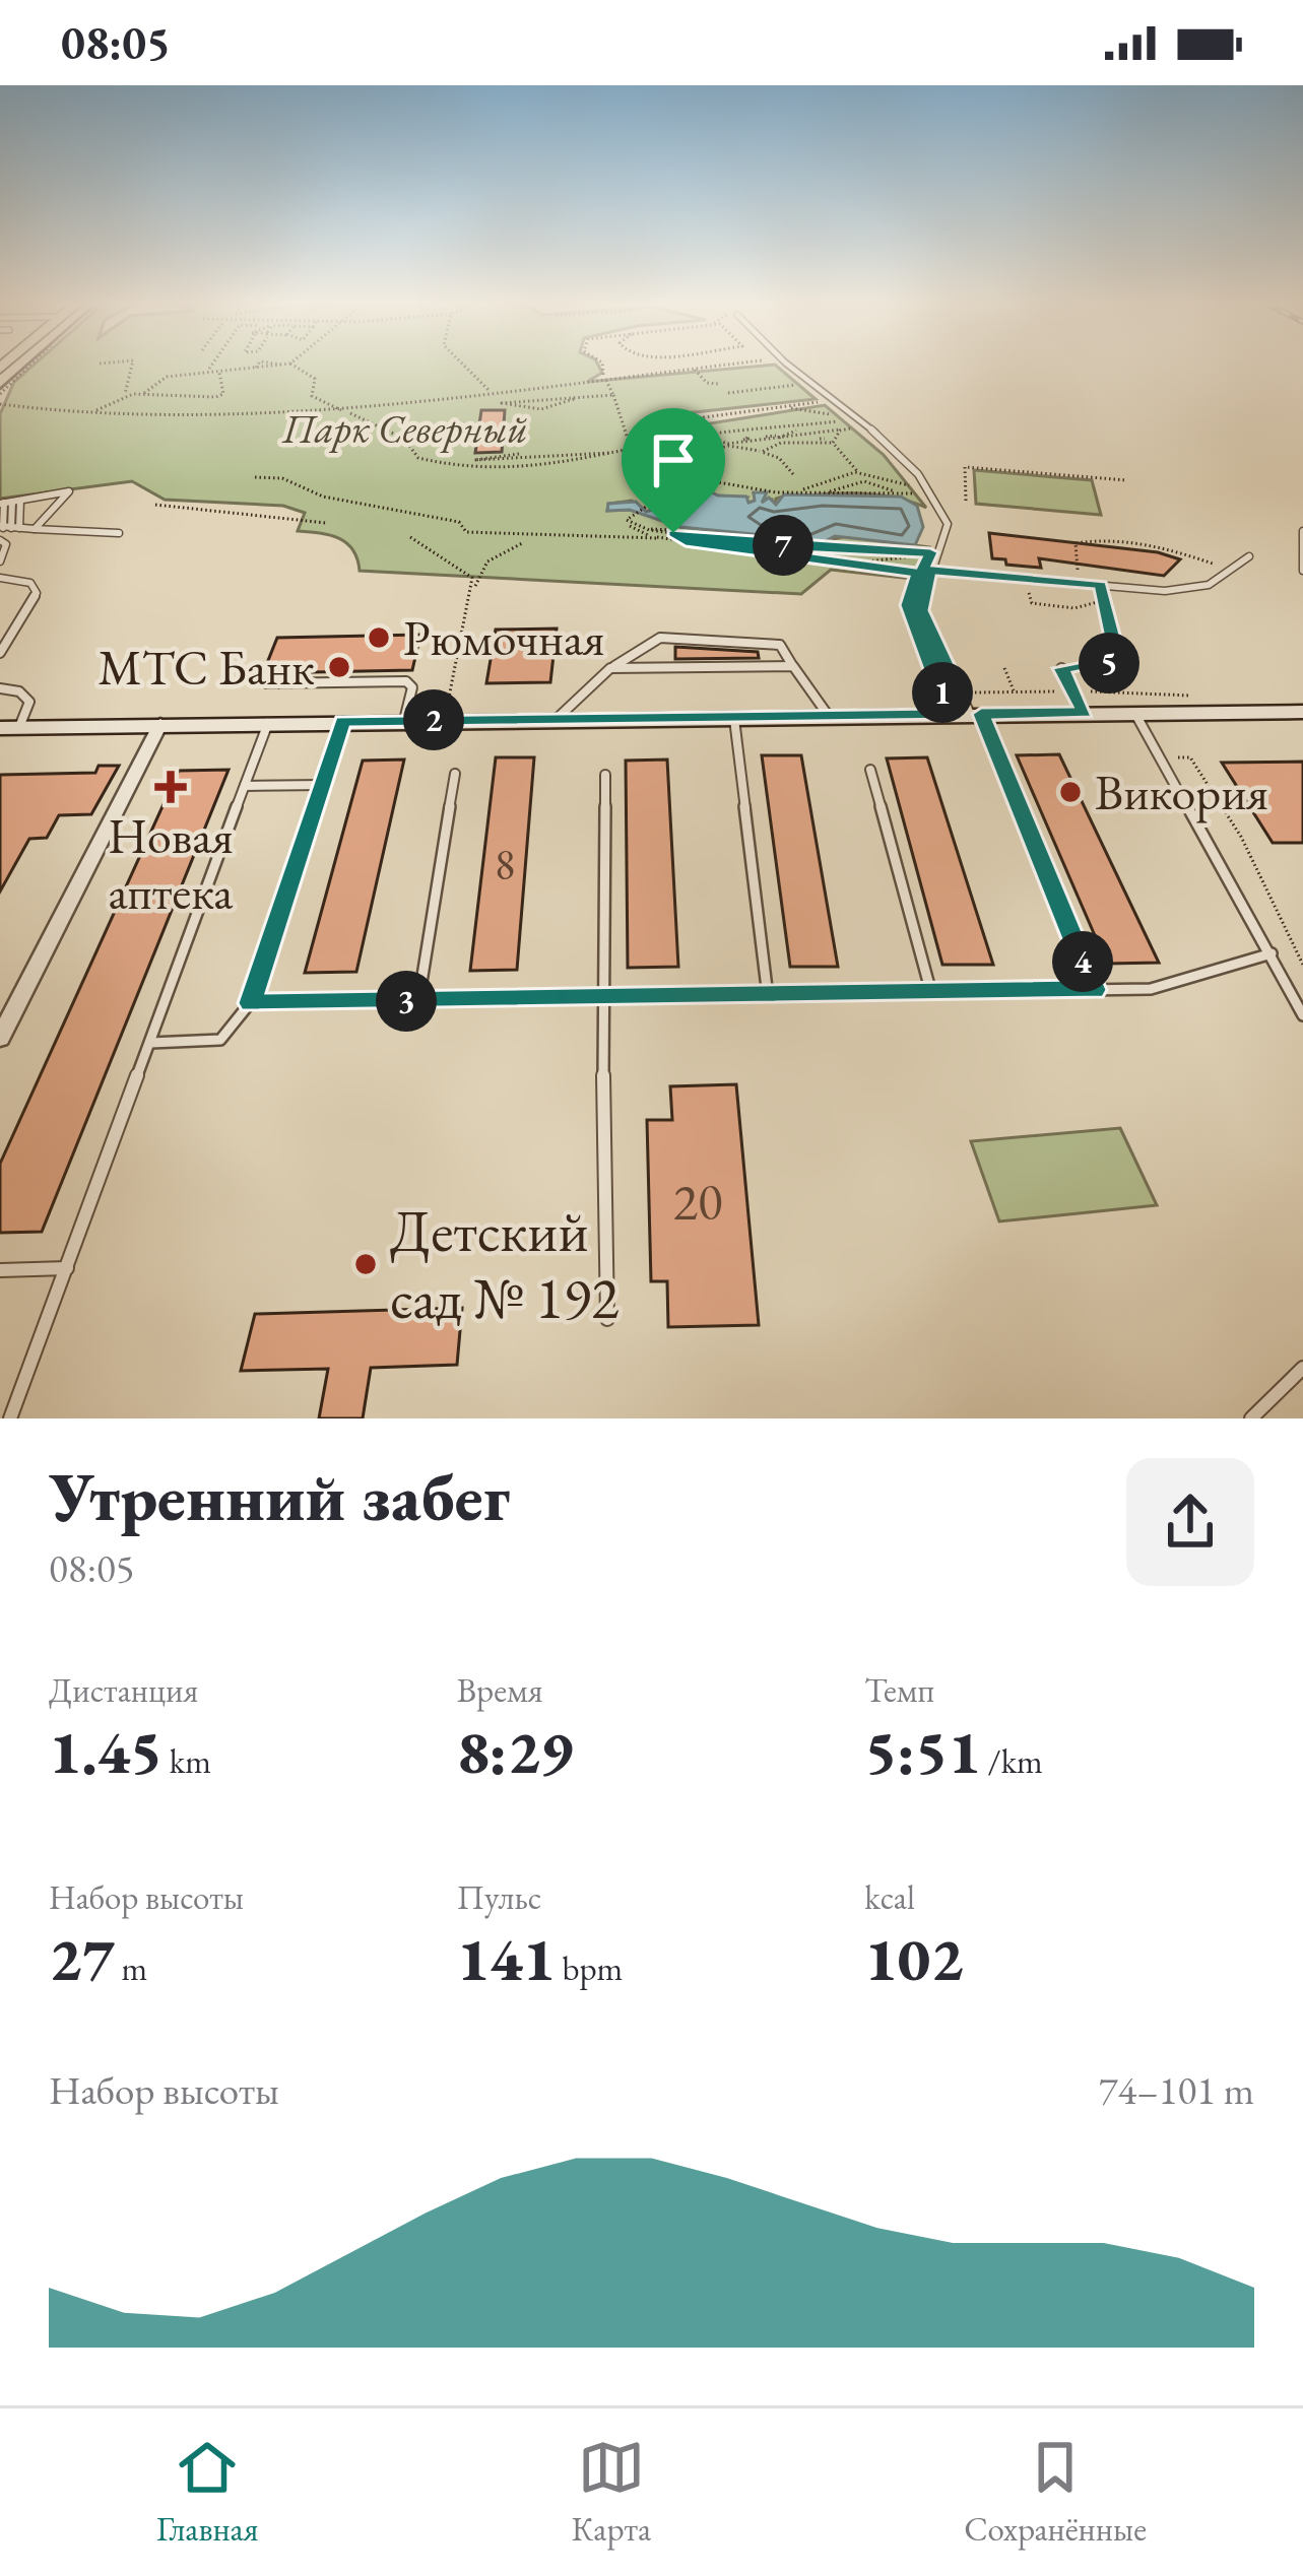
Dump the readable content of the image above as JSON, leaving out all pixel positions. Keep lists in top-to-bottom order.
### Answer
{
  "parks": ["Парк Северный"],
  "places": {
    "other": [
      "Рюмочная",
      "МТС Банк",
      "Викория",
      "Детский сад № 192"
    ],
    "health": ["Новая аптека"]
  },
  "house_numbers": ["8", "20"],
  "page": {
    "status": "08:05",
    "pins": [
      "7",
      "5",
      "1",
      "2",
      "4",
      "3"
    ],
    "heading": ["Утренний забег", "08:05"],
    "stats": [
      ["Дистанция", "1.45 km"],
      ["Время", "8:29"],
      ["Темп", "5:51 /km"],
      ["Набор высоты", "27 m"],
      ["Пульс", "141 bpm"],
      ["kcal", "102"]
    ],
    "chart": ["Набор высоты", "74–101 m"],
    "tabs": ["Главная", "Карта", "Сохранённые"]
  }
}
